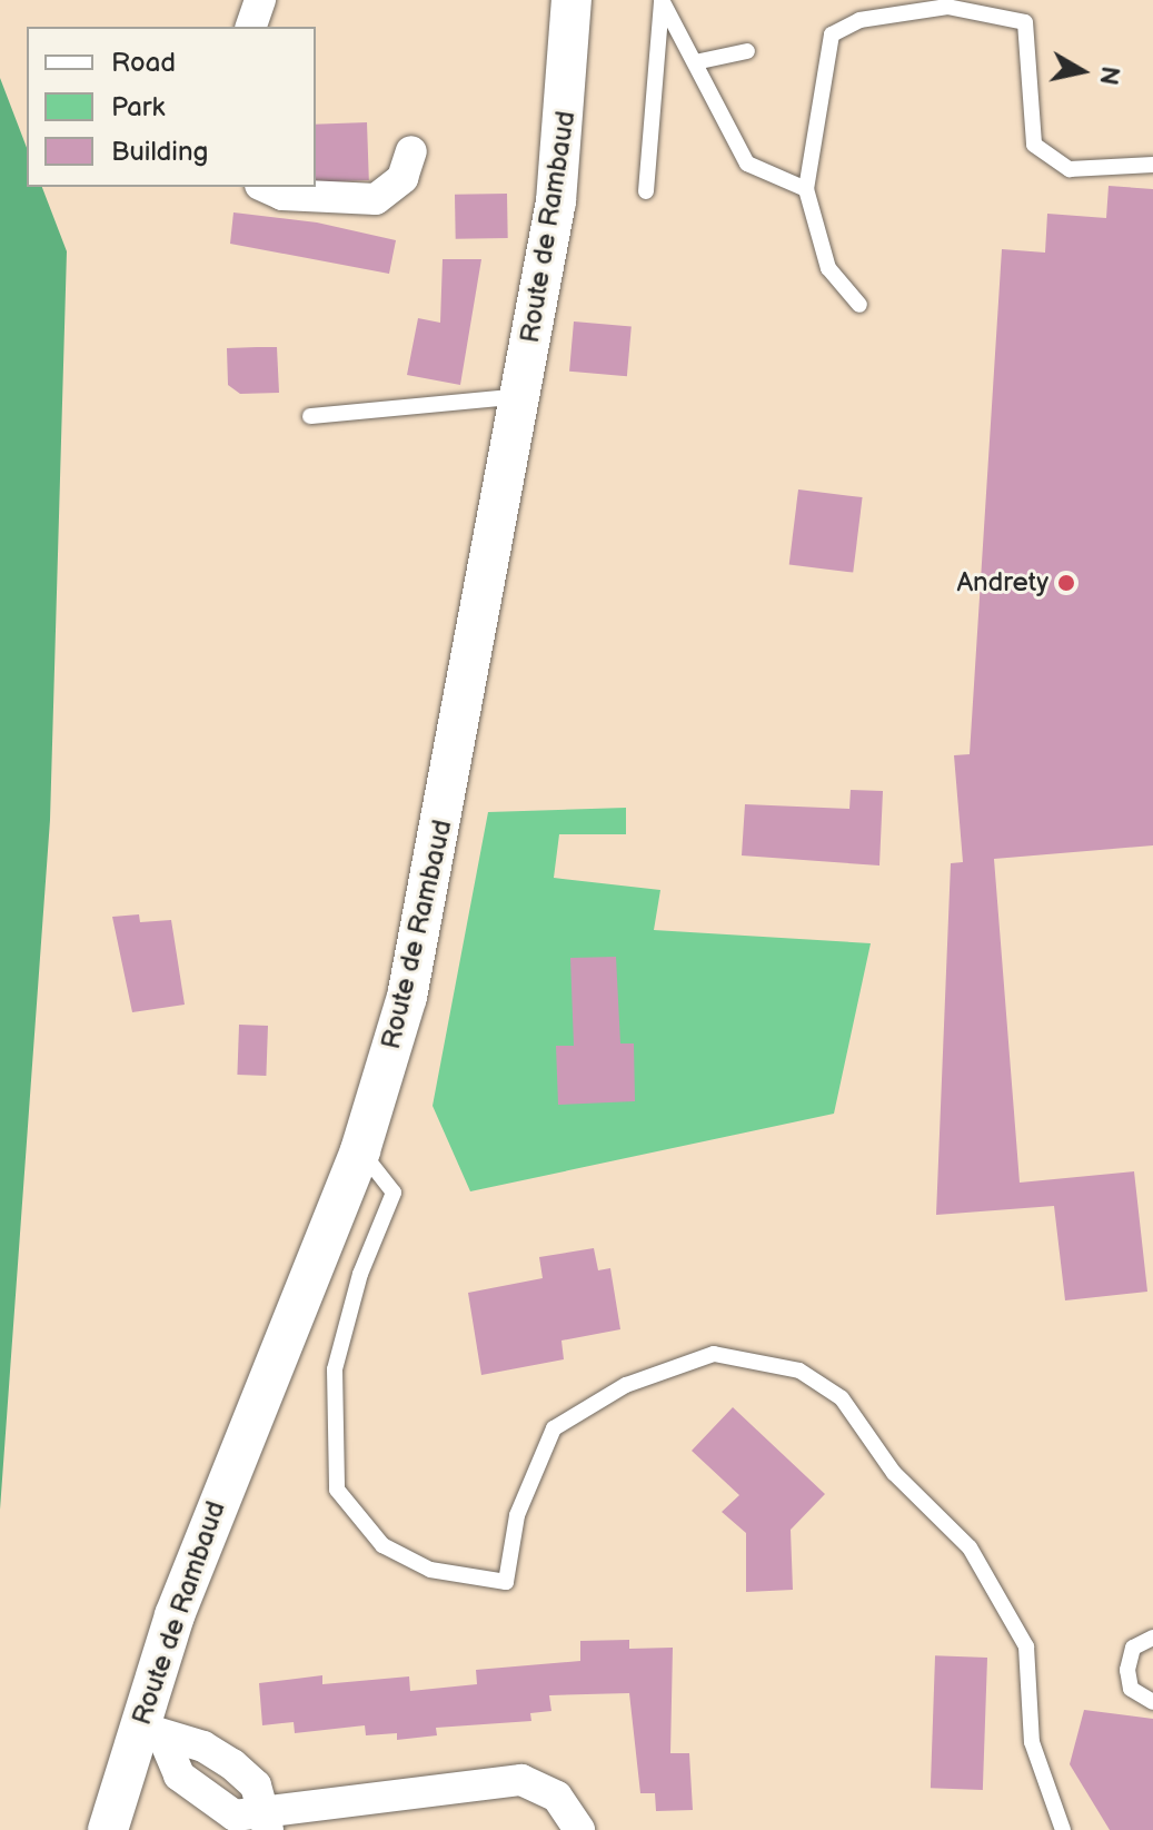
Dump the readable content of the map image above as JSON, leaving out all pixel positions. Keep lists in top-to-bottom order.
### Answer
{
  "streets": {
    "street": ["Route de Rambaud"]
  },
  "places": ["Andrety"],
  "legend": ["Road", "Park", "Building"],
  "north": "right"
}
